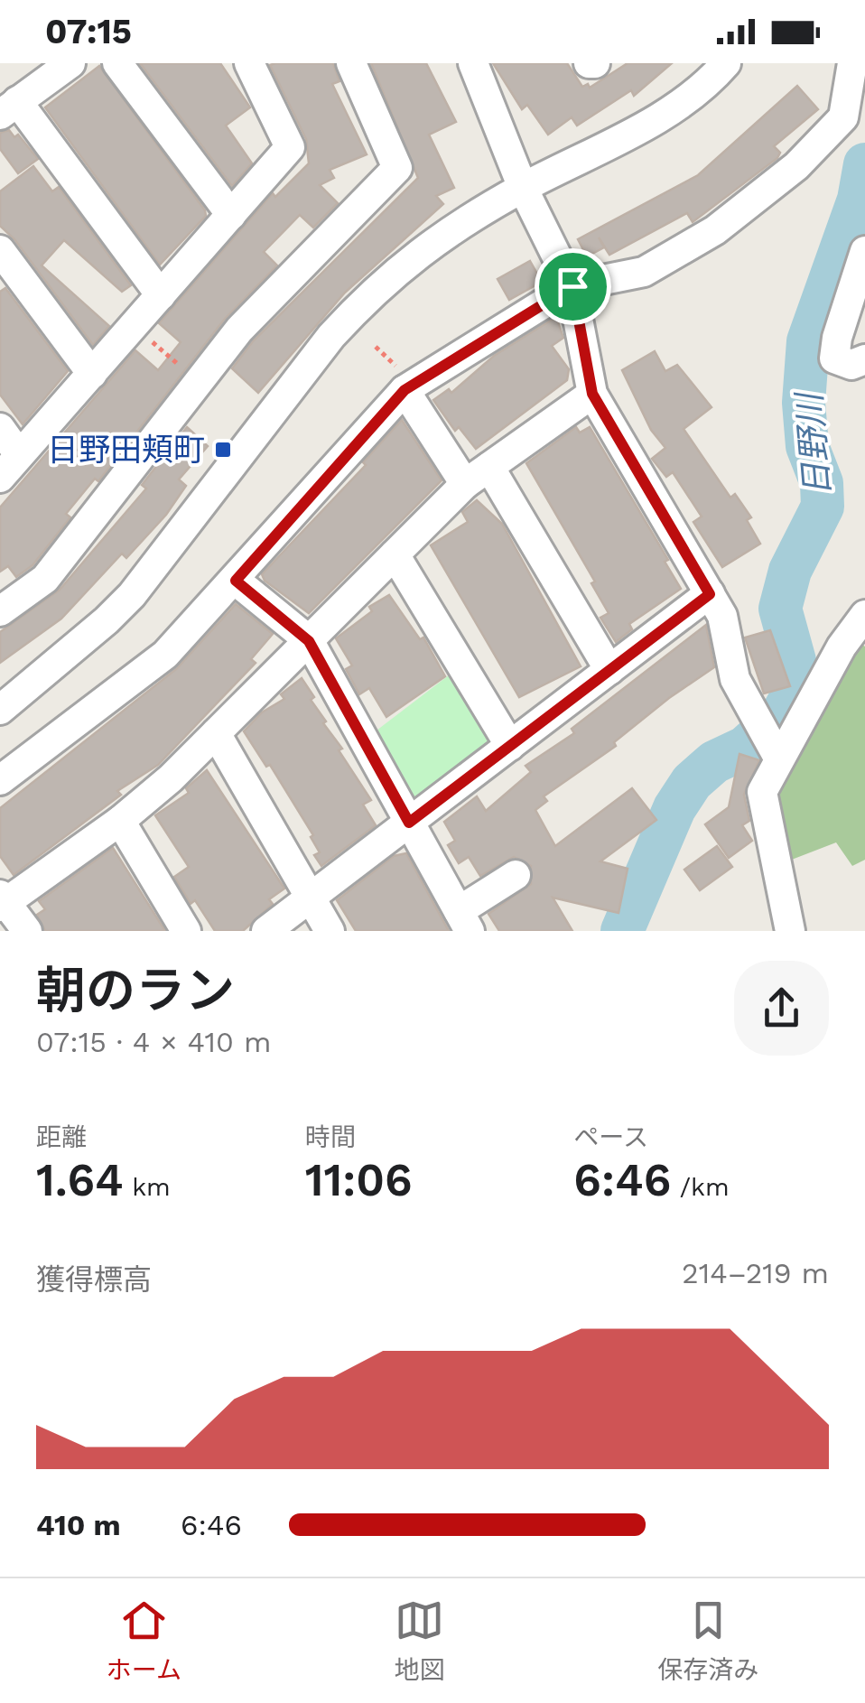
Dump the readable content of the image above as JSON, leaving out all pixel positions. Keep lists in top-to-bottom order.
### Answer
{
  "water": ["日野川"],
  "places": {
    "transit": ["日野田頬町"]
  },
  "page": {
    "status": "07:15",
    "heading": ["朝のラン", "07:15 · 4 × 410 m"],
    "stats": [
      ["距離", "1.64 km"],
      ["時間", "11:06"],
      ["ペース", "6:46 /km"]
    ],
    "chart": ["獲得標高", "214–219 m"],
    "list": [
      {
        "name": "410 m",
        "note": "6:46"
      }
    ],
    "tabs": ["ホーム", "地図", "保存済み"]
  }
}
